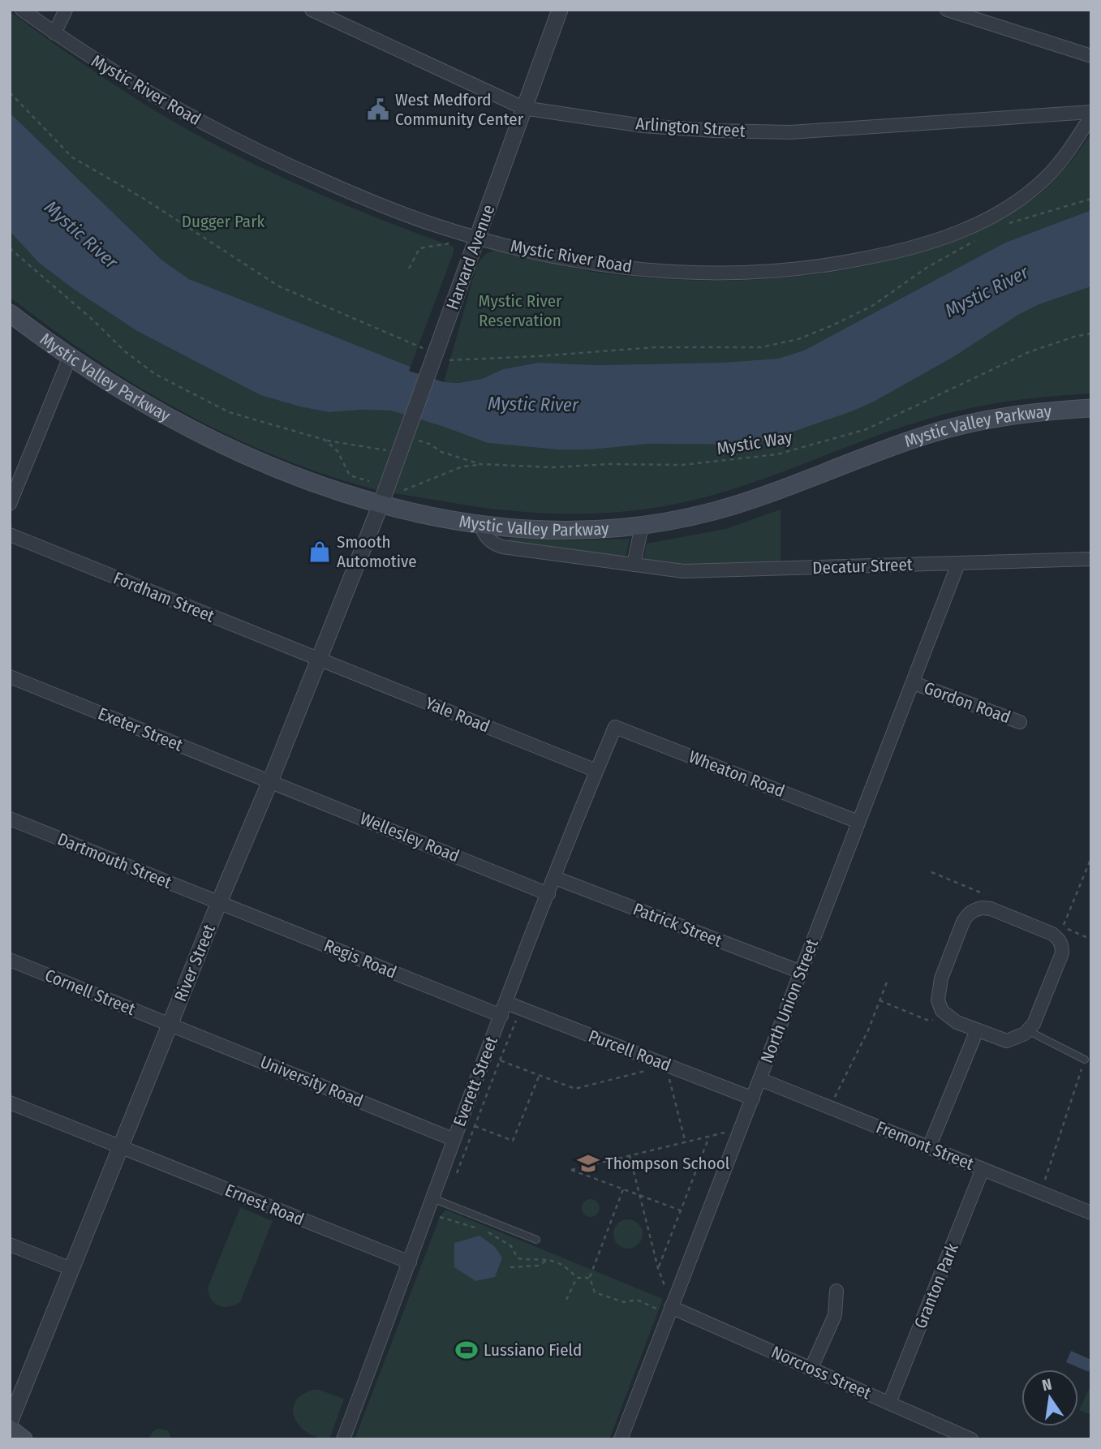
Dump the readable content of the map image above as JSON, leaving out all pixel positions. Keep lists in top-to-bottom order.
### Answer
{
  "streets": {
    "main road": ["Mystic Valley Parkway"],
    "street": [
      "Mystic River Road",
      "Arlington Street",
      "Harvard Avenue",
      "Decatur Street",
      "Fordham Street",
      "Gordon Road",
      "Yale Road",
      "Exeter Street",
      "Wheaton Road",
      "Wellesley Road",
      "Dartmouth Street",
      "Patrick Street",
      "Regis Road",
      "River Street",
      "Cornell Street",
      "North Union Street",
      "Purcell Road",
      "University Road",
      "Everett Street",
      "Fremont Street",
      "Ernest Road",
      "Granton Park",
      "Norcross Street"
    ],
    "path": ["Mystic Way"]
  },
  "crossings": [
    ["Mystic River Road", "Harvard Avenue"],
    ["Arlington Street", "Harvard Avenue"],
    ["Harvard Avenue", "Mystic Valley Parkway"],
    ["Harvard Avenue", "Mystic Way"],
    ["Harvard Avenue", "River Street"],
    ["Mystic Valley Parkway", "Decatur Street"],
    ["Mystic Valley Parkway", "River Street"],
    ["Decatur Street", "North Union Street"],
    ["Fordham Street", "Yale Road"],
    ["Fordham Street", "River Street"],
    ["Gordon Road", "North Union Street"],
    ["Yale Road", "River Street"],
    ["Yale Road", "Everett Street"],
    ["Exeter Street", "Wellesley Road"],
    ["Exeter Street", "River Street"],
    ["Wheaton Road", "North Union Street"],
    ["Wheaton Road", "Everett Street"],
    ["Wellesley Road", "River Street"],
    ["Wellesley Road", "Everett Street"],
    ["Dartmouth Street", "Regis Road"],
    ["Dartmouth Street", "River Street"],
    ["Patrick Street", "North Union Street"],
    ["Patrick Street", "Everett Street"],
    ["Regis Road", "River Street"],
    ["Regis Road", "Everett Street"],
    ["River Street", "Cornell Street"],
    ["River Street", "University Road"],
    ["River Street", "Ernest Road"],
    ["Cornell Street", "University Road"],
    ["North Union Street", "Purcell Road"],
    ["North Union Street", "Fremont Street"],
    ["North Union Street", "Norcross Street"],
    ["Purcell Road", "Everett Street"],
    ["University Road", "Everett Street"],
    ["Everett Street", "Ernest Road"],
    ["Fremont Street", "Granton Park"],
    ["Granton Park", "Norcross Street"]
  ],
  "water": ["Mystic River"],
  "parks": ["Dugger Park", "Mystic River Reservation"],
  "places": {
    "public building": ["West Medford Community Center"],
    "shop": ["Smooth Automotive"],
    "school or university": ["Thompson School"],
    "sports": ["Lussiano Field"]
  },
  "north": "top"
}
